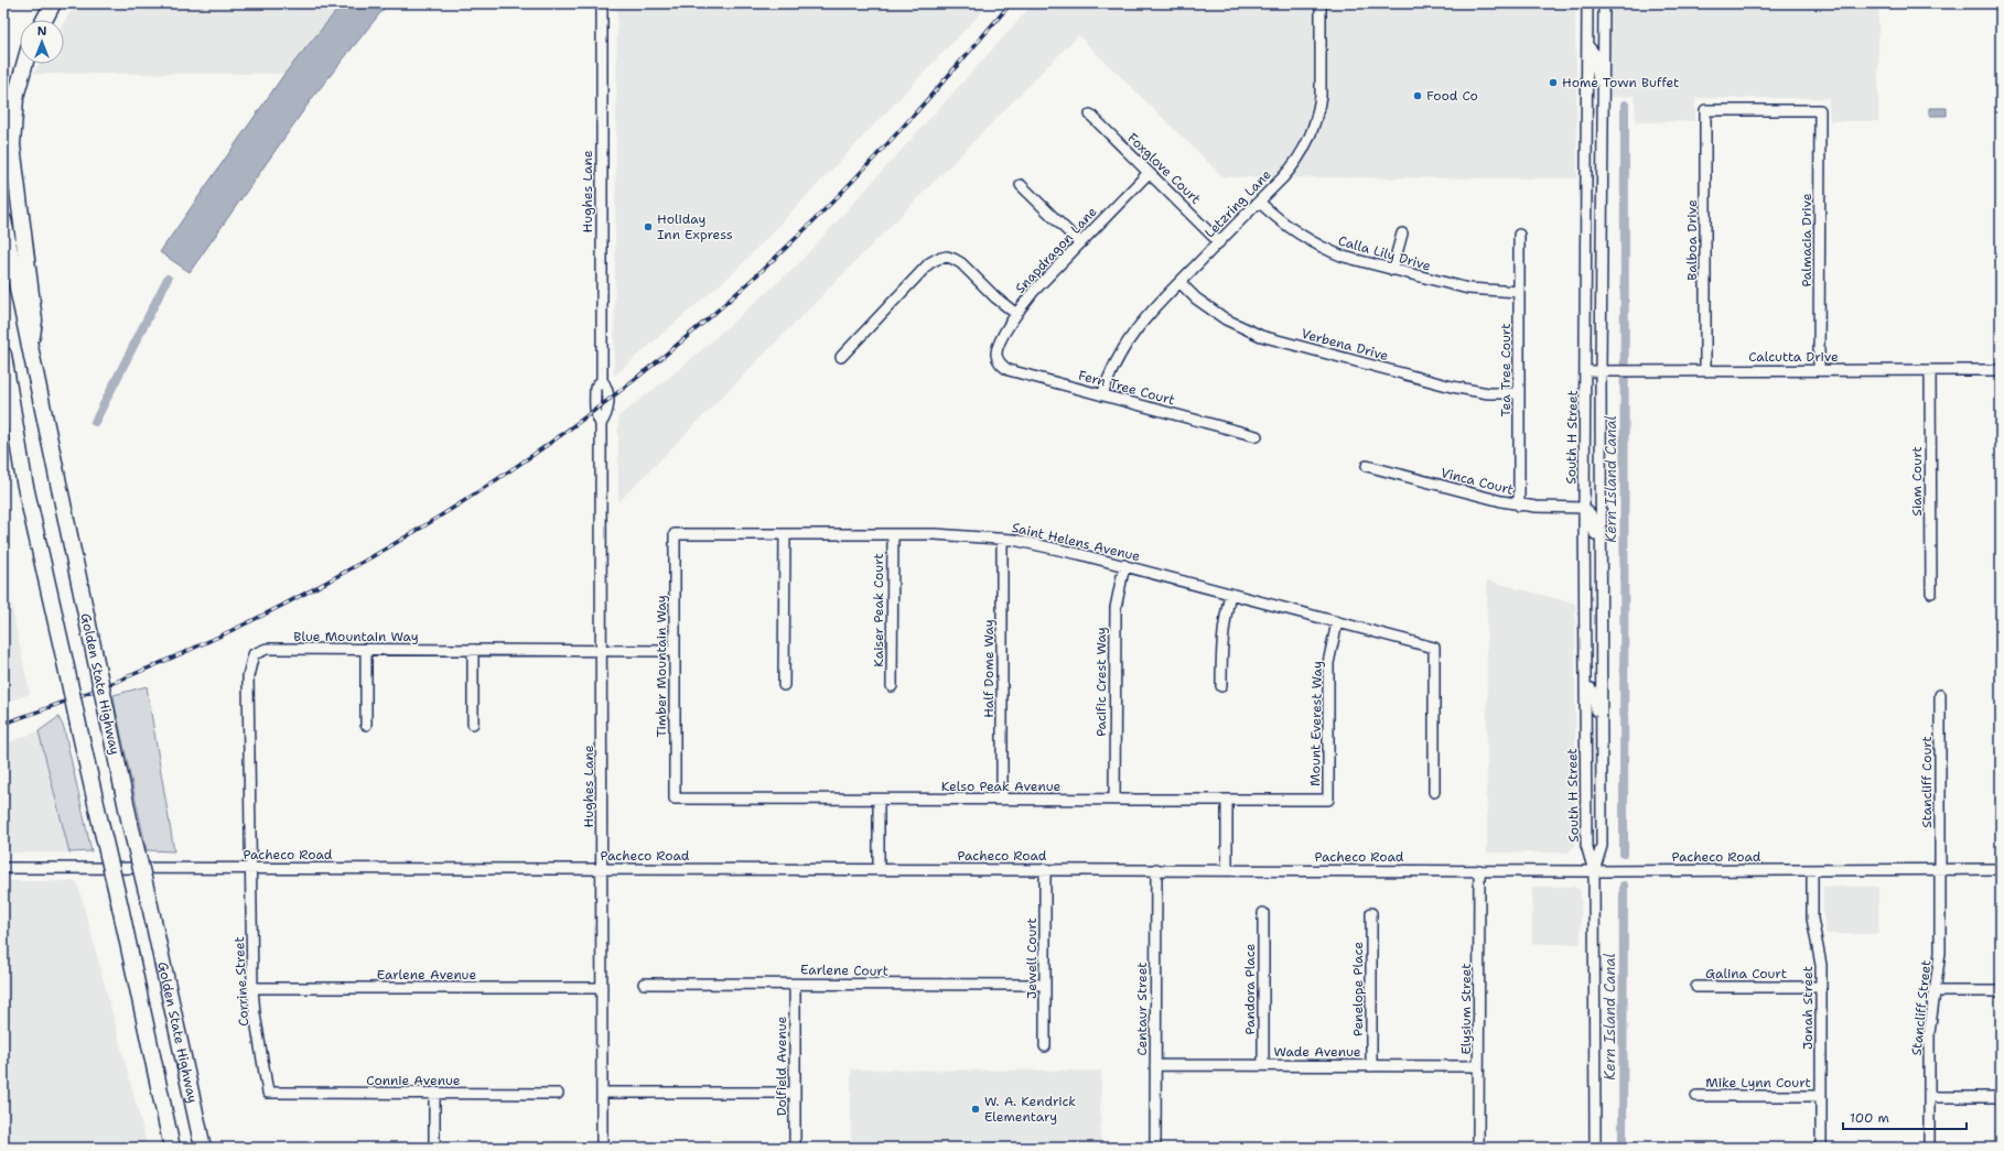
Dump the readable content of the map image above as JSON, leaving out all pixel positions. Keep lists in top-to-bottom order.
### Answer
{
  "streets": {
    "highway": ["Golden State Highway"],
    "street": [
      "Foxglove Court",
      "Hughes Lane",
      "Letzring Lane",
      "Balboa Drive",
      "Palmacia Drive",
      "Snapdragon Lane",
      "Calla Lily Drive",
      "Verbena Drive",
      "Calcutta Drive",
      "Tea Tree Court",
      "Fern Tree Court",
      "South H Street",
      "Vinca Court",
      "Siam Court",
      "Saint Helens Avenue",
      "Kaiser Peak Court",
      "Blue Mountain Way",
      "Timber Mountain Way",
      "Half Dome Way",
      "Pacific Crest Way",
      "Mount Everest Way",
      "Stancliff Court",
      "Kelso Peak Avenue",
      "Pacheco Road",
      "Jewell Court",
      "Earlene Court",
      "Galina Court",
      "Earlene Avenue",
      "Corrine Street",
      "Pandora Place",
      "Penelope Place",
      "Jonah Street",
      "Stancliff Street",
      "Centaur Street",
      "Elysium Street",
      "Wade Avenue",
      "Dolfield Avenue",
      "Connie Avenue",
      "Mike Lynn Court"
    ]
  },
  "crossings": [
    ["Foxglove Court", "Letzring Lane"],
    ["Foxglove Court", "Snapdragon Lane"],
    ["Hughes Lane", "Blue Mountain Way"],
    ["Hughes Lane", "Pacheco Road"],
    ["Hughes Lane", "Earlene Avenue"],
    ["Letzring Lane", "Calla Lily Drive"],
    ["Letzring Lane", "Verbena Drive"],
    ["Letzring Lane", "Fern Tree Court"],
    ["Balboa Drive", "Palmacia Drive"],
    ["Balboa Drive", "Calcutta Drive"],
    ["Palmacia Drive", "Calcutta Drive"],
    ["Snapdragon Lane", "Fern Tree Court"],
    ["Calla Lily Drive", "Tea Tree Court"],
    ["Verbena Drive", "Tea Tree Court"],
    ["Calcutta Drive", "South H Street"],
    ["Calcutta Drive", "Siam Court"],
    ["Tea Tree Court", "Vinca Court"],
    ["South H Street", "Vinca Court"],
    ["South H Street", "Pacheco Road"],
    ["Saint Helens Avenue", "Kaiser Peak Court"],
    ["Saint Helens Avenue", "Timber Mountain Way"],
    ["Saint Helens Avenue", "Half Dome Way"],
    ["Saint Helens Avenue", "Pacific Crest Way"],
    ["Saint Helens Avenue", "Mount Everest Way"],
    ["Blue Mountain Way", "Timber Mountain Way"],
    ["Blue Mountain Way", "Pacheco Road"],
    ["Blue Mountain Way", "Corrine Street"],
    ["Timber Mountain Way", "Kelso Peak Avenue"],
    ["Half Dome Way", "Kelso Peak Avenue"],
    ["Pacific Crest Way", "Kelso Peak Avenue"],
    ["Mount Everest Way", "Kelso Peak Avenue"],
    ["Stancliff Court", "Pacheco Road"],
    ["Stancliff Court", "Stancliff Street"],
    ["Pacheco Road", "Jewell Court"],
    ["Pacheco Road", "Corrine Street"],
    ["Pacheco Road", "Jonah Street"],
    ["Pacheco Road", "Stancliff Street"],
    ["Pacheco Road", "Centaur Street"],
    ["Pacheco Road", "Elysium Street"],
    ["Jewell Court", "Earlene Court"],
    ["Earlene Court", "Dolfield Avenue"],
    ["Galina Court", "Jonah Street"],
    ["Earlene Avenue", "Corrine Street"],
    ["Corrine Street", "Connie Avenue"],
    ["Pandora Place", "Wade Avenue"],
    ["Penelope Place", "Wade Avenue"],
    ["Jonah Street", "Mike Lynn Court"],
    ["Centaur Street", "Wade Avenue"],
    ["Elysium Street", "Wade Avenue"]
  ],
  "water": ["Kern Island Canal"],
  "places": [
    "Home Town Buffet",
    "Food Co",
    "Holiday Inn Express",
    "W. A. Kendrick Elementary"
  ],
  "scale_bar": "100 m",
  "north": "top"
}
